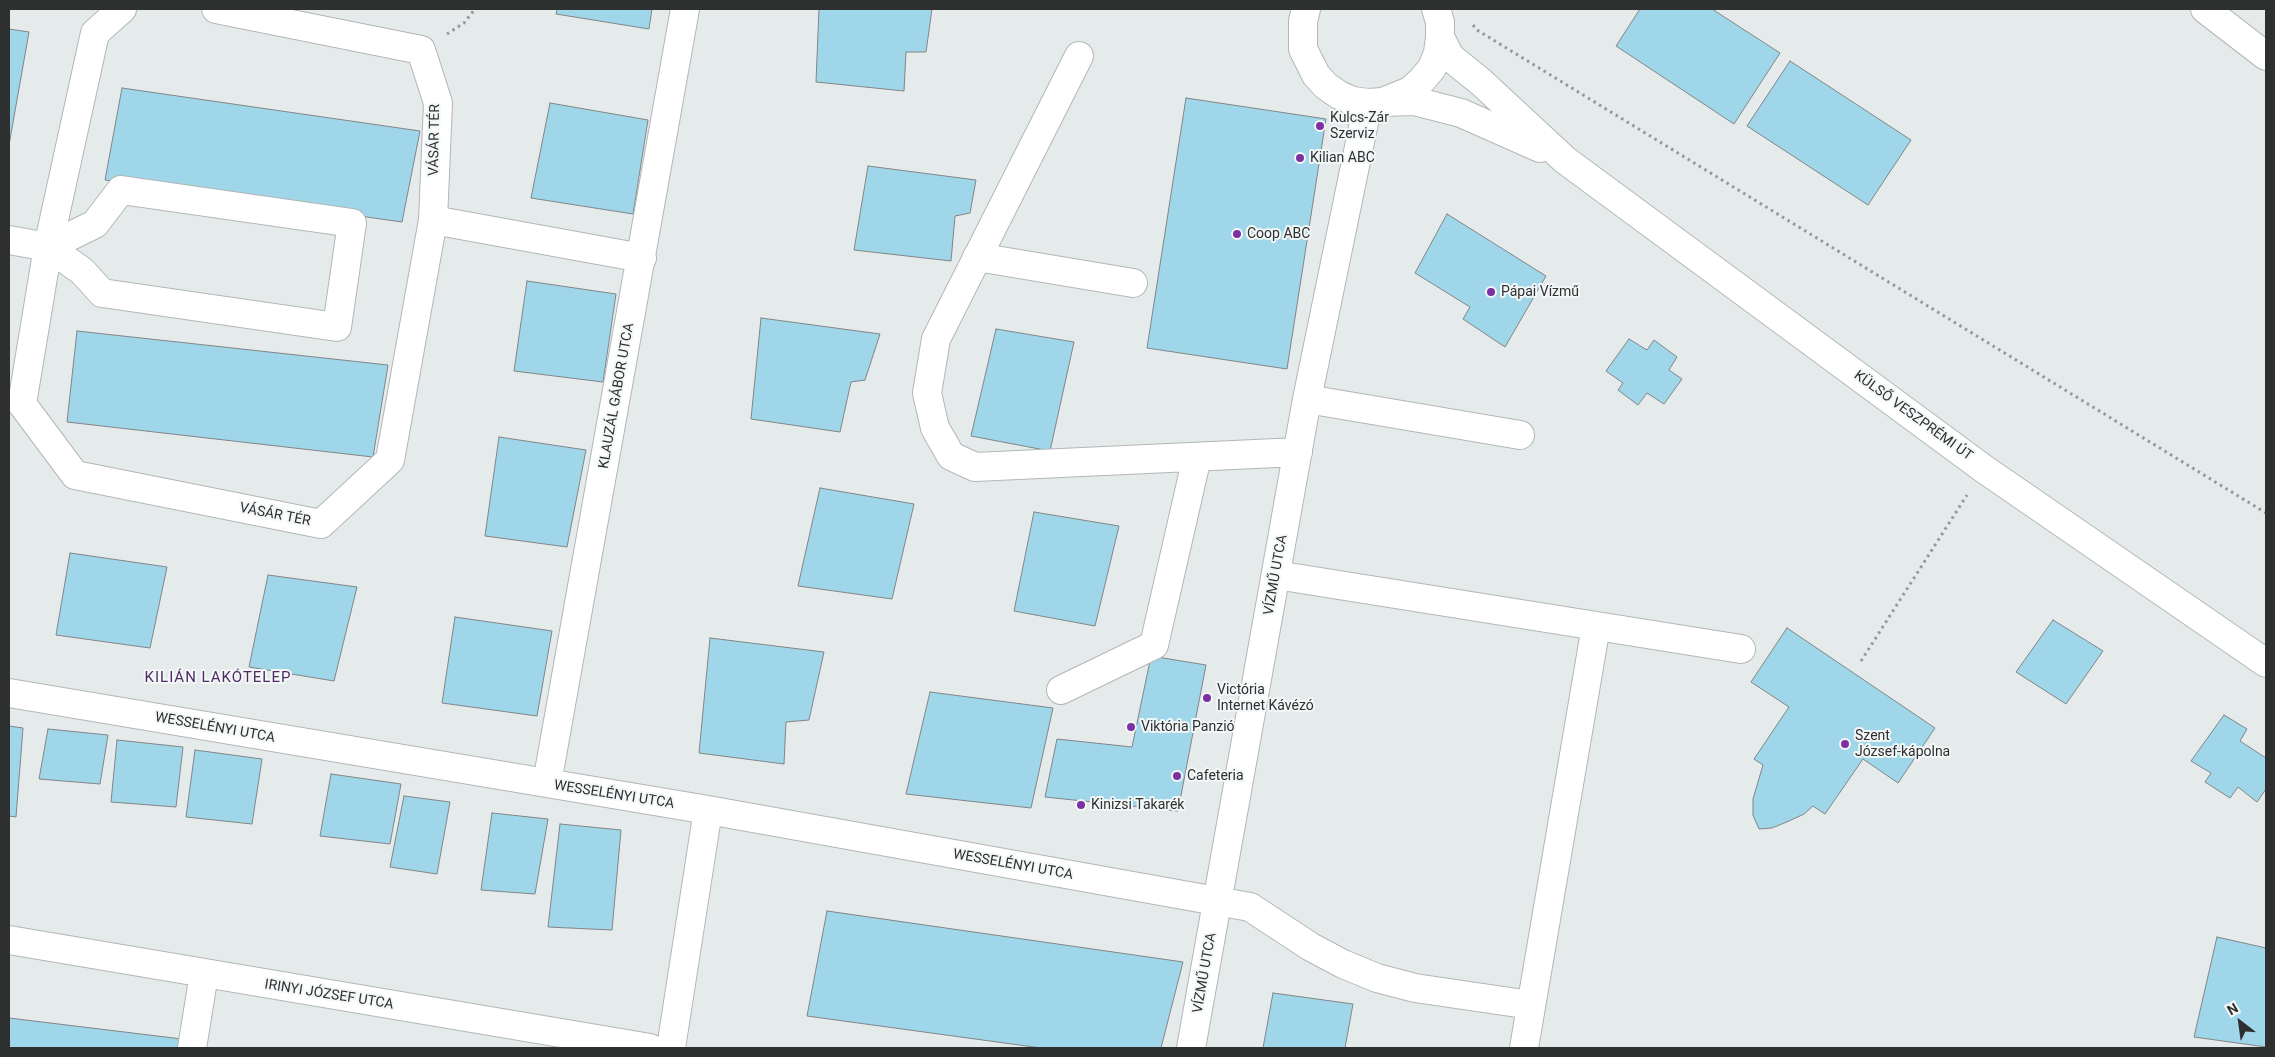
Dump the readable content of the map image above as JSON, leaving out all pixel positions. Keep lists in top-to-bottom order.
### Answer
{
  "streets": {
    "street": [
      "VÁSÁR TÉR",
      "KLAUZÁL GÁBOR UTCA",
      "KÜLSŐ VESZPRÉMI ÚT",
      "VÍZMŰ UTCA",
      "WESSELÉNYI UTCA",
      "IRINYI JÓZSEF UTCA"
    ]
  },
  "crossings": [
    ["KLAUZÁL GÁBOR UTCA", "WESSELÉNYI UTCA"],
    ["KÜLSŐ VESZPRÉMI ÚT", "VÍZMŰ UTCA"],
    ["VÍZMŰ UTCA", "WESSELÉNYI UTCA"]
  ],
  "districts": ["KILIÁN LAKÓTELEP"],
  "places": [
    "Kulcs-Zár Szerviz",
    "Kilian ABC",
    "Coop ABC",
    "Pápai Vízmű",
    "Victória Internet Kávézó",
    "Viktória Panzió",
    "Szent József-kápolna",
    "Cafeteria",
    "Kinizsi Takarék"
  ],
  "north": "top left"
}
